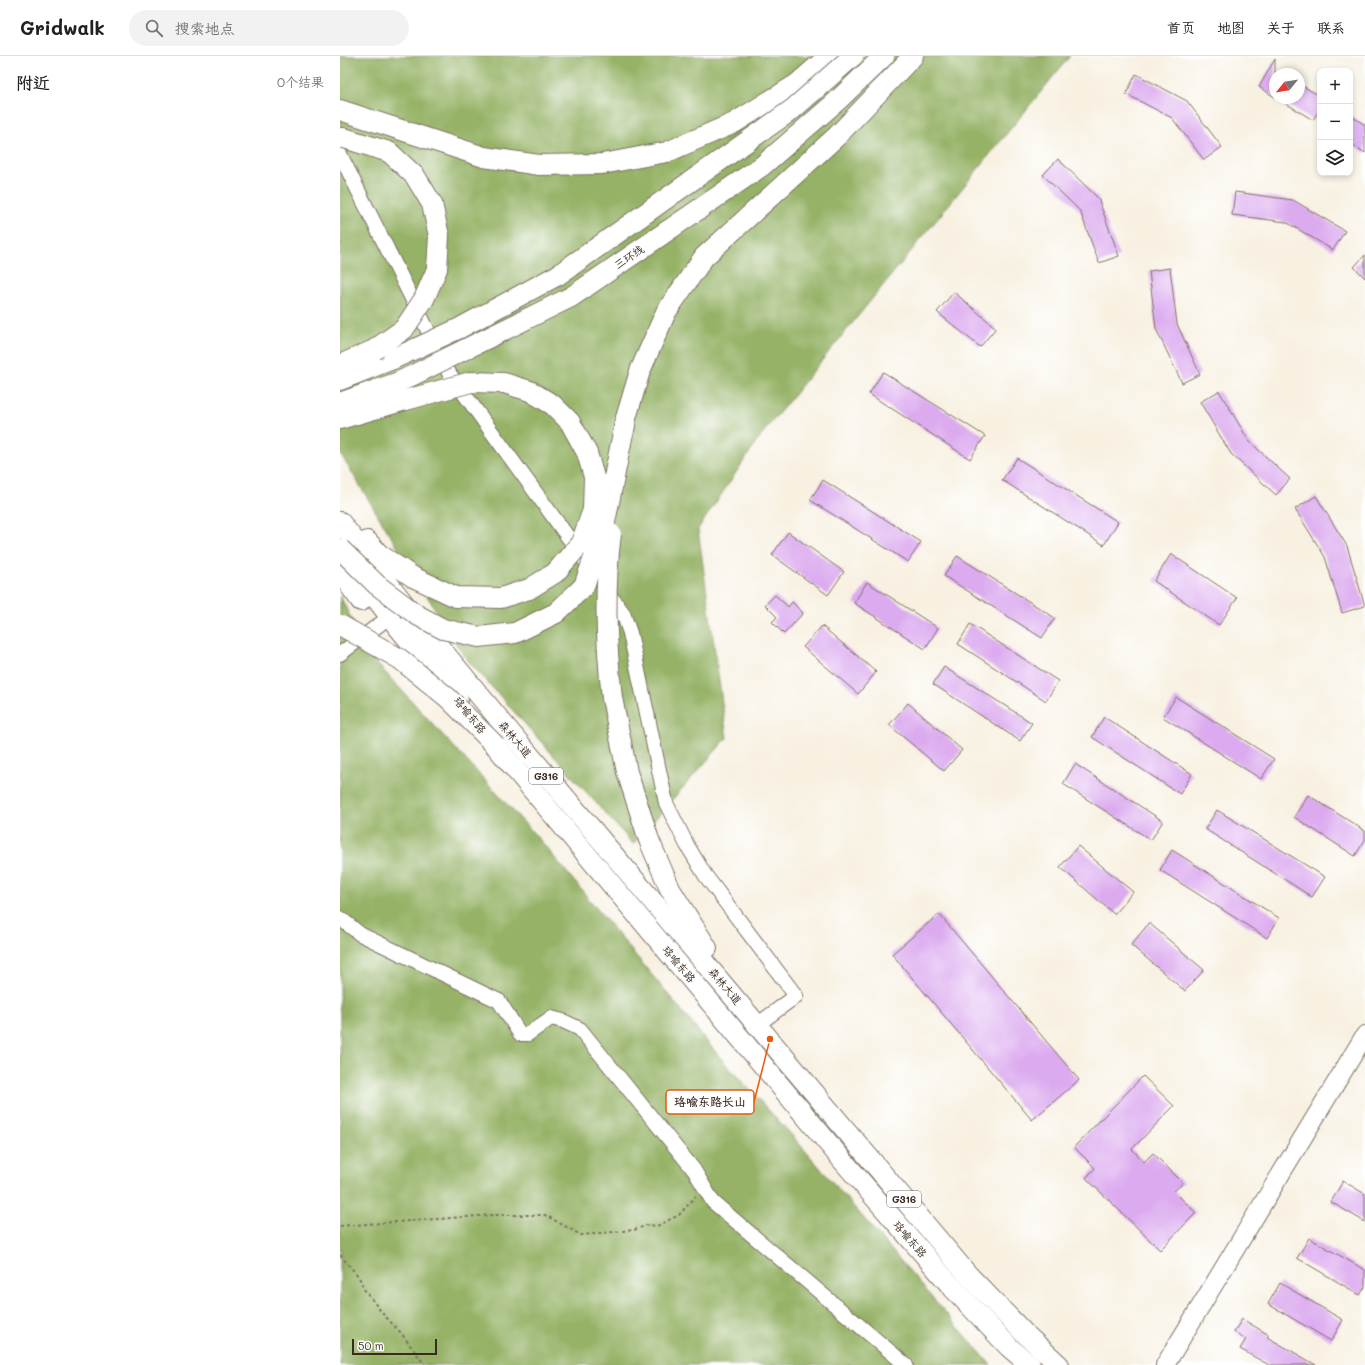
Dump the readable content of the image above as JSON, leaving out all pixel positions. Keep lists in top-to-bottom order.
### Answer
{
  "streets": {
    "highway": [
      "三环线",
      "珞喻东路",
      "森林大道",
      "G316"
    ]
  },
  "crossings": [
    ["珞喻东路", "森林大道"],
    ["珞喻东路", "G316"]
  ],
  "places": ["珞喻东路长山"],
  "scale_bar": "50 m",
  "north": "bottom left",
  "page": {
    "header": "Gridwalk",
    "search": "搜索地点",
    "nav": [
      "首页",
      "地图",
      "关于",
      "联系"
    ],
    "heading": ["附近", "0个结果"],
    "map_buttons": ["+", "−"],
    "scale": "50 m"
  }
}
